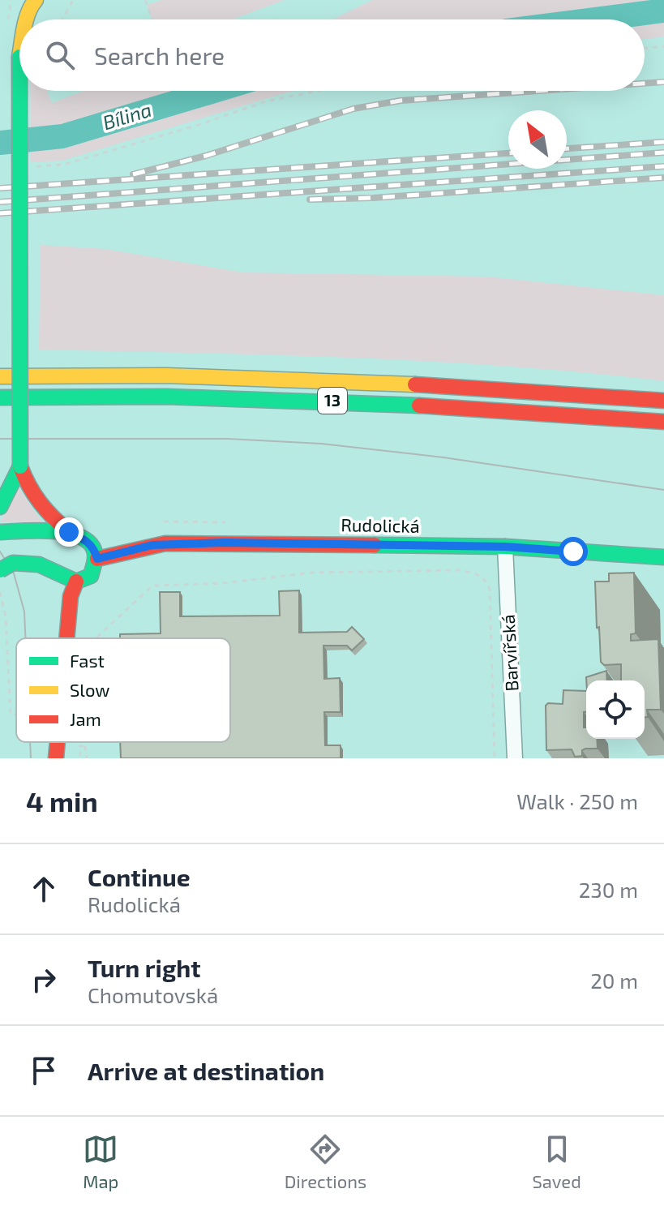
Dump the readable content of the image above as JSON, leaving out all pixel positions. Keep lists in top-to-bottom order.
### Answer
{
  "streets": {
    "main road": ["13", "Rudolická"],
    "street": ["Barvířská"]
  },
  "crossings": [
    ["Rudolická", "Barvířská"]
  ],
  "water": ["Bílina"],
  "legend": ["Fast", "Slow", "Jam"],
  "north": "top left",
  "page": {
    "search": "Search here",
    "heading": ["4 min", "Walk · 250 m"],
    "list": [
      ["Continue", "Rudolická", "230 m"],
      ["Turn right", "Chomutovská", "20 m"],
      "Arrive at destination"
    ],
    "nav": ["Map", "Directions", "Saved"]
  }
}
